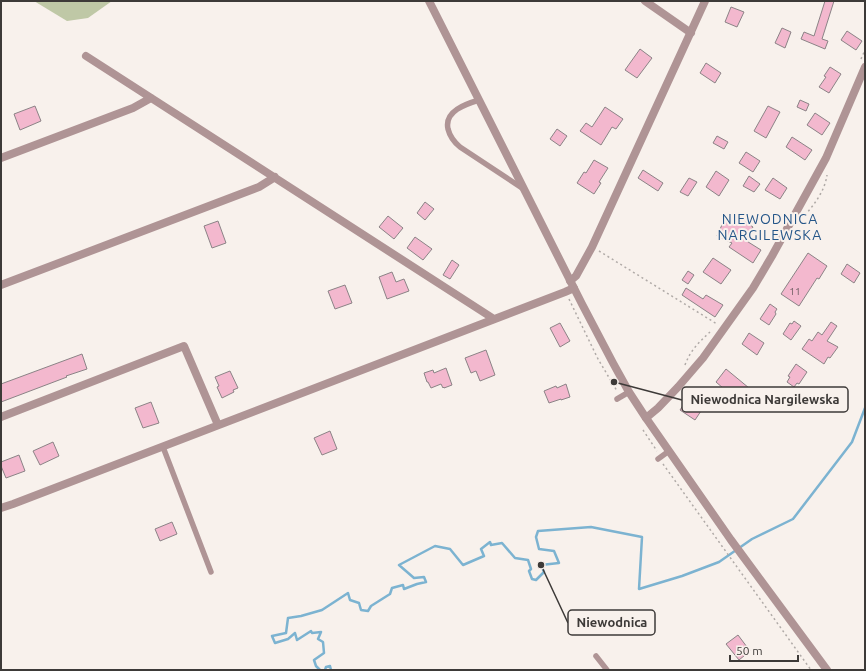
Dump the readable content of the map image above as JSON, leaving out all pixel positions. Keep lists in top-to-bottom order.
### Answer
{
  "districts": ["NIEWODNICA NARGILEWSKA"],
  "places": ["Niewodnica Nargilewska", "Niewodnica"],
  "house_numbers": ["11"],
  "scale_bar": "50 m"
}
